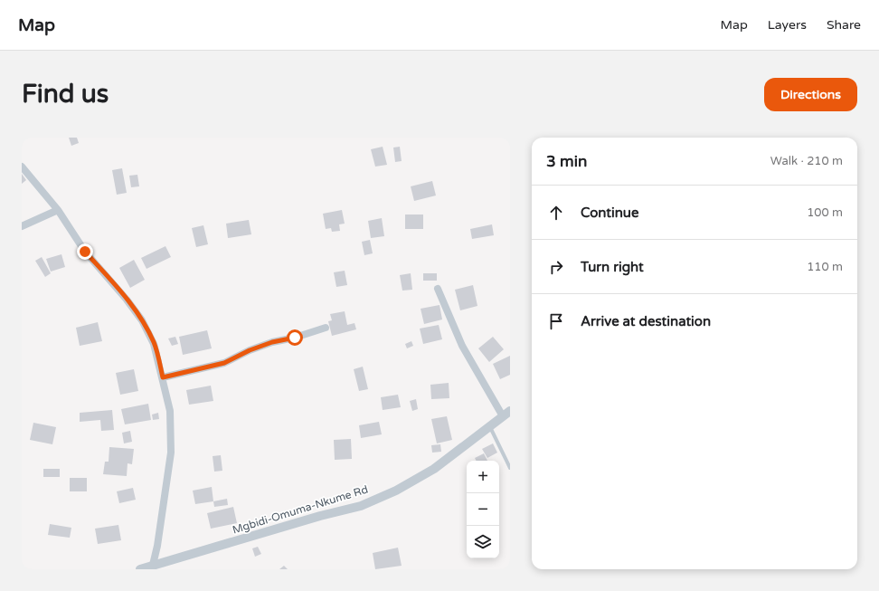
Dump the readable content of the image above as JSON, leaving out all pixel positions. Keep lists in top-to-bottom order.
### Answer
{
  "streets": {
    "street": ["Mgbidi-Omuma-Nkume Rd"]
  },
  "page": {
    "header": "Map",
    "nav": ["Map", "Layers", "Share"],
    "buttons": "Directions",
    "title": "Find us",
    "heading": ["3 min", "Walk · 210 m"],
    "list": [
      ["Continue", "100 m"],
      ["Turn right", "110 m"],
      "Arrive at destination"
    ],
    "map_buttons": ["+", "−"]
  }
}
